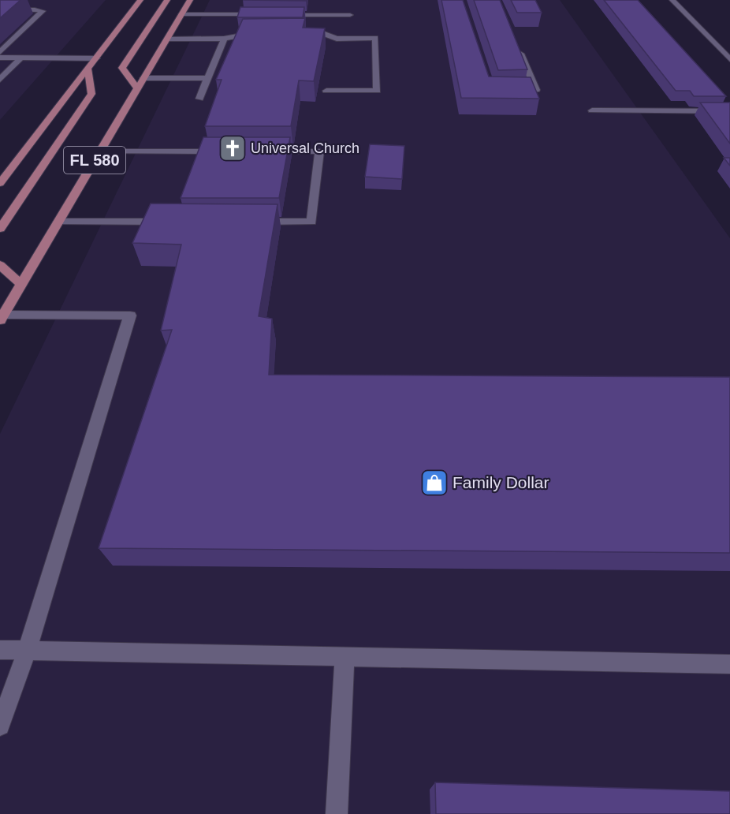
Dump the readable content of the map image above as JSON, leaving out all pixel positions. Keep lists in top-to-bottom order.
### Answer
{
  "streets": {
    "main road": ["FL 580"]
  },
  "places": {
    "church": ["Universal Church"],
    "shop": ["Family Dollar"]
  }
}
